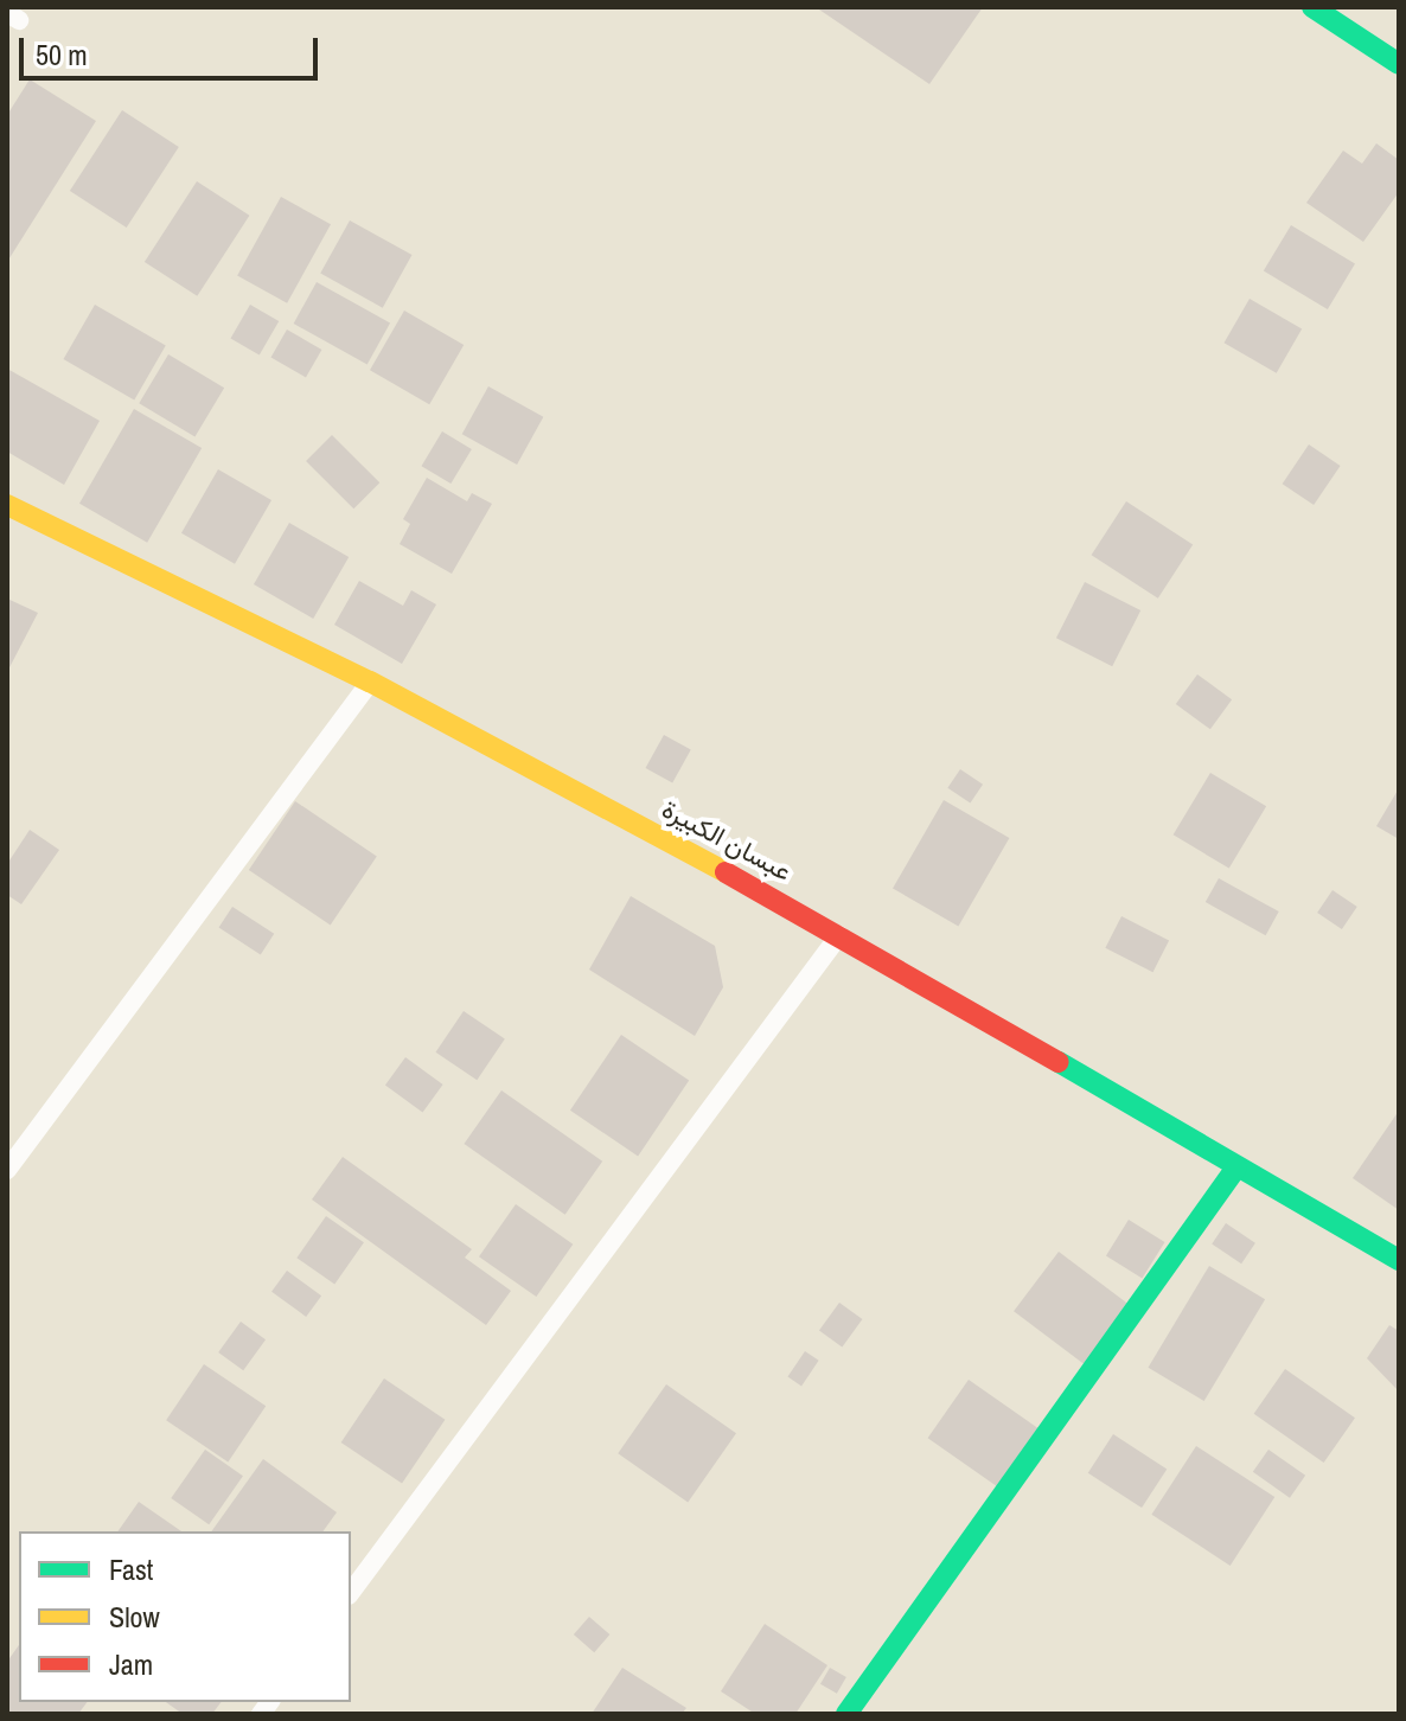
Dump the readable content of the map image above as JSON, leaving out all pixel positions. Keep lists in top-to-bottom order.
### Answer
{
  "streets": {
    "main road": ["عبسان الكبيرة"]
  },
  "legend": ["Fast", "Slow", "Jam"],
  "scale_bar": "50 m"
}
